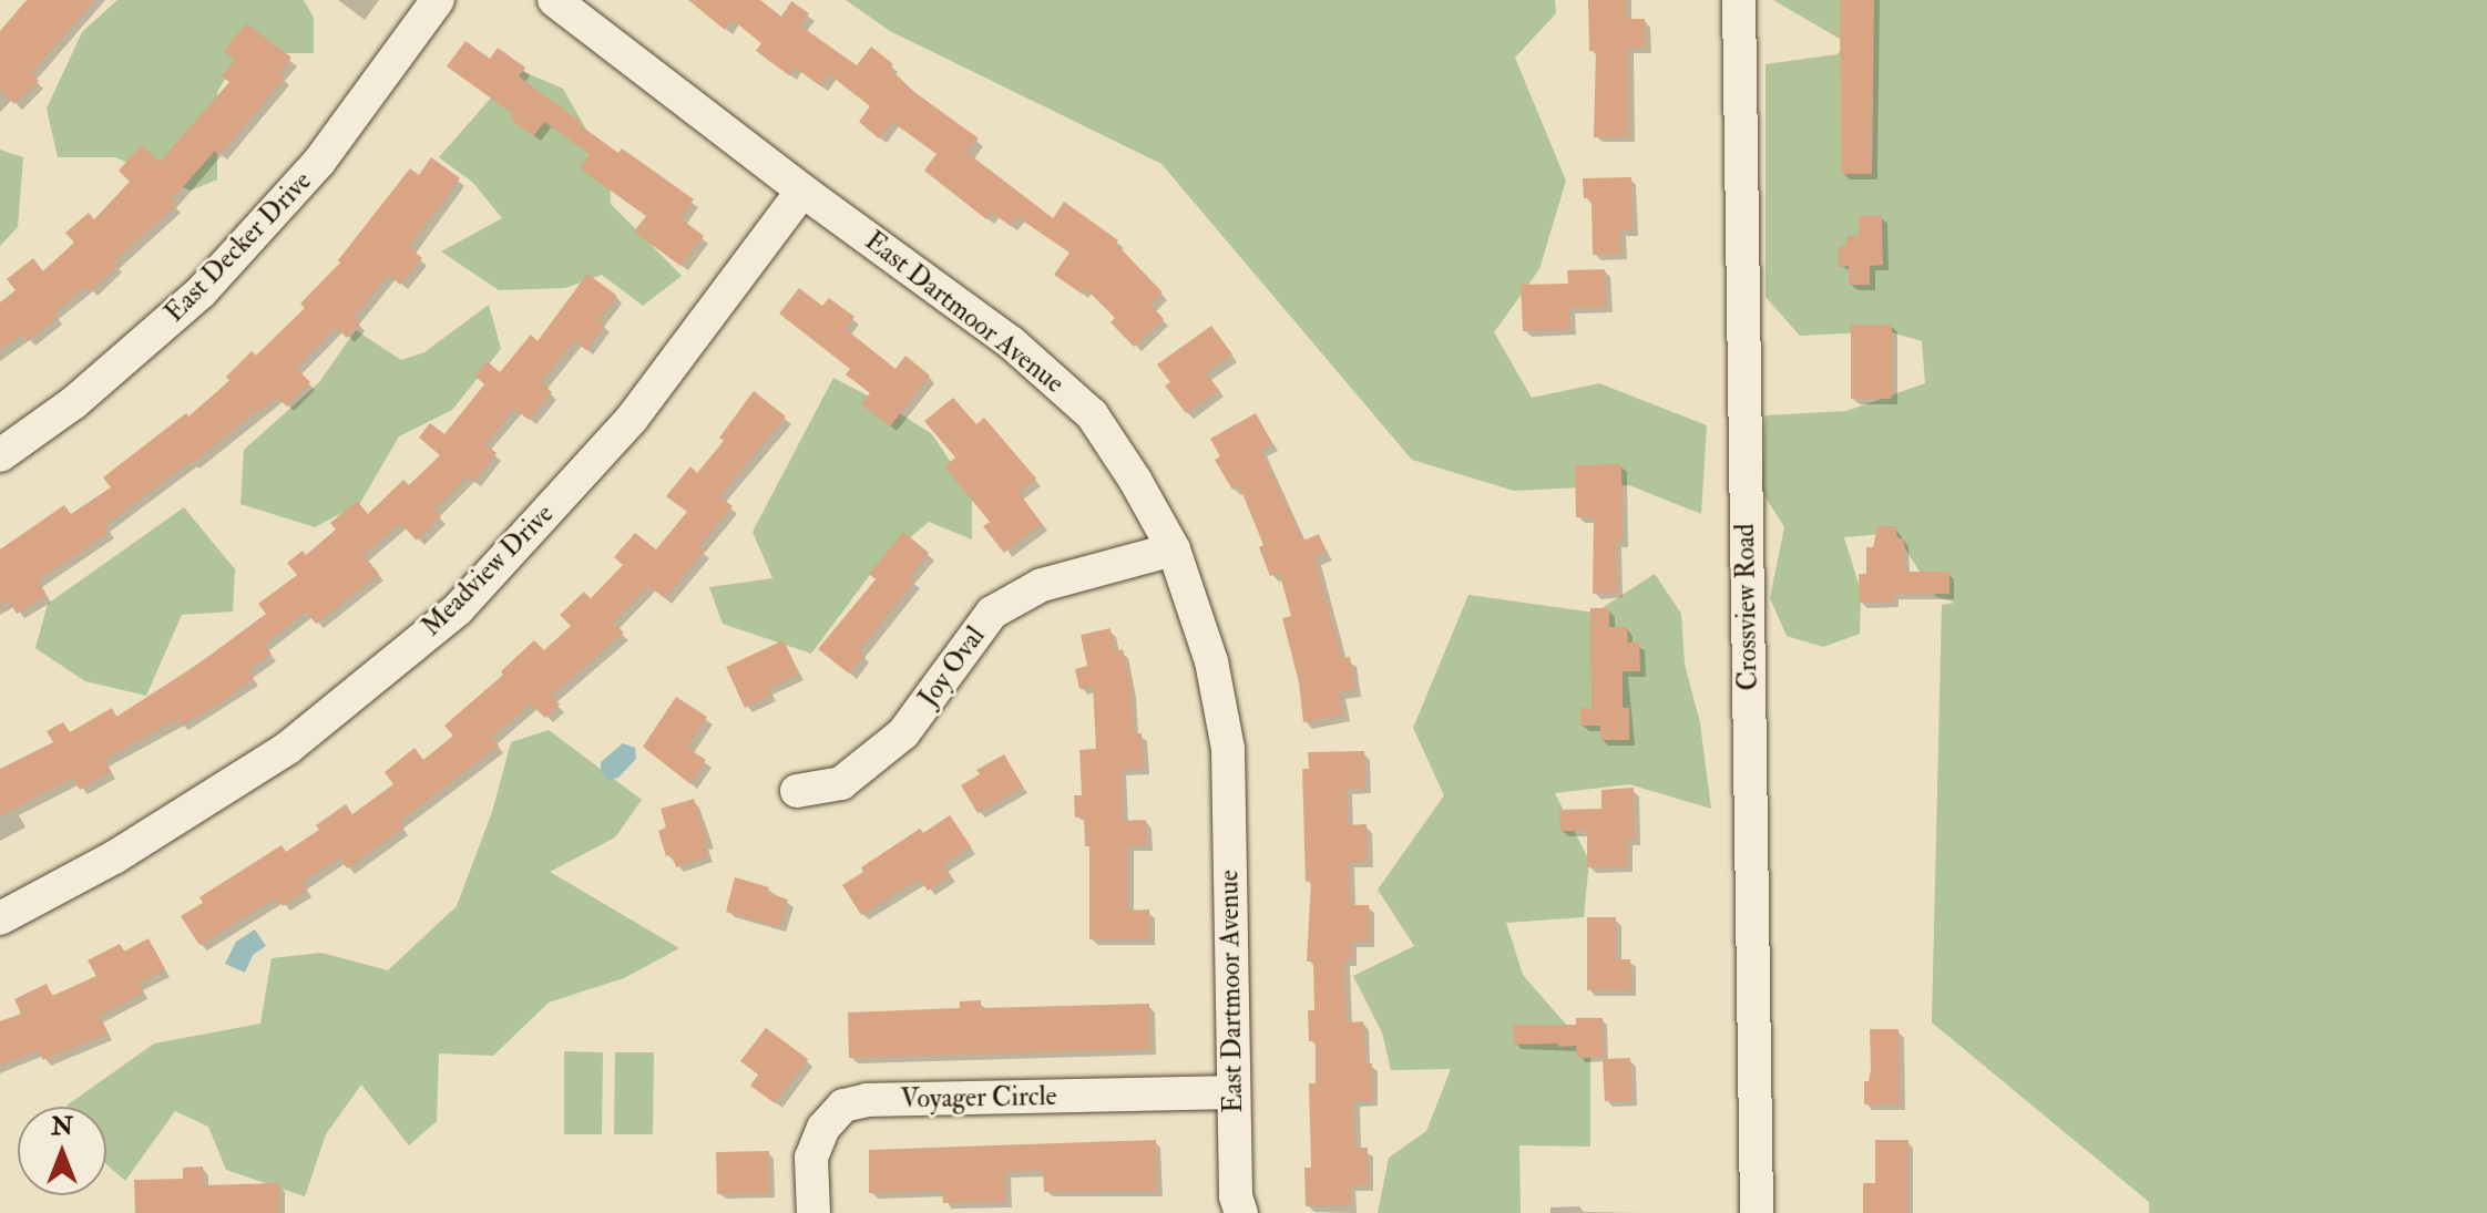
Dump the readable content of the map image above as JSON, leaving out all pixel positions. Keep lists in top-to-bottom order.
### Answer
{
  "streets": {
    "street": [
      "East Decker Drive",
      "East Dartmoor Avenue",
      "Meadview Drive",
      "Crossview Road",
      "Joy Oval",
      "Voyager Circle"
    ]
  },
  "crossings": [
    ["East Dartmoor Avenue", "Meadview Drive"],
    ["East Dartmoor Avenue", "Joy Oval"],
    ["East Dartmoor Avenue", "Voyager Circle"]
  ],
  "north": "top"
}
